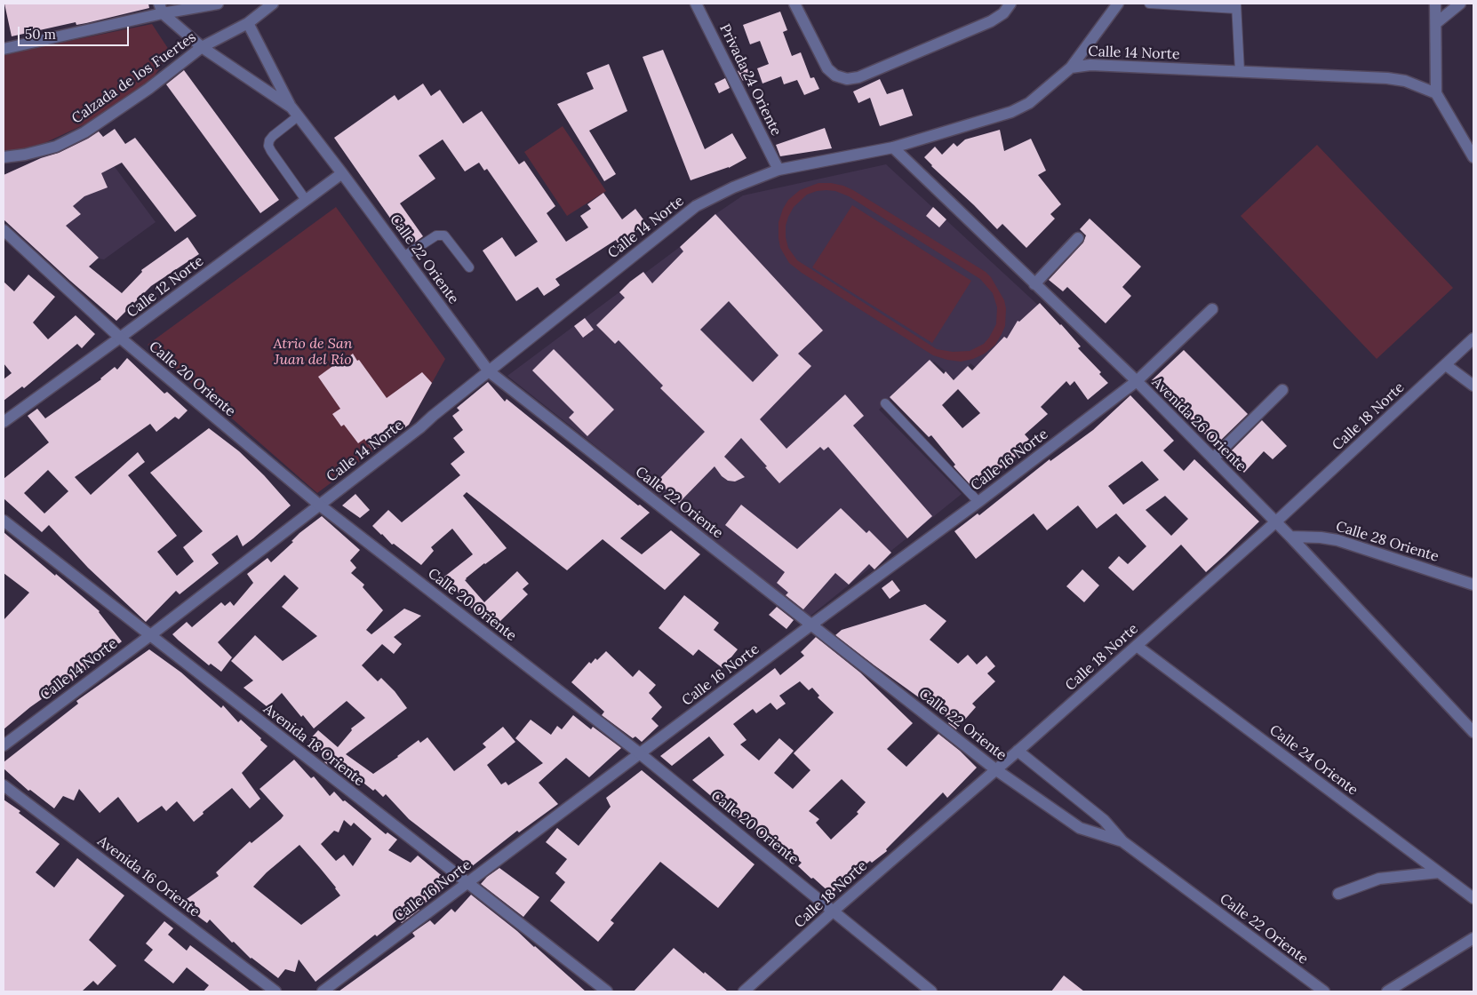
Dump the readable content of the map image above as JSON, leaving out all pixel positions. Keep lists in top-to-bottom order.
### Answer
{
  "streets": {
    "street": [
      "Calle 14 Norte",
      "Calzada de los Fuertes",
      "Privada 24 Oriente",
      "Calle 22 Oriente",
      "Calle 12 Norte",
      "Calle 20 Oriente",
      "Calle 18 Norte",
      "Avenida 26 Oriente",
      "Calle 16 Norte",
      "Calle 28 Oriente",
      "Avenida 18 Oriente",
      "Calle 24 Oriente",
      "Avenida 16 Oriente"
    ]
  },
  "crossings": [
    ["Calle 14 Norte", "Privada 24 Oriente"],
    ["Calle 14 Norte", "Calle 22 Oriente"],
    ["Calle 14 Norte", "Calle 20 Oriente"],
    ["Calle 14 Norte", "Avenida 26 Oriente"],
    ["Calle 14 Norte", "Avenida 18 Oriente"],
    ["Calzada de los Fuertes", "Calle 22 Oriente"],
    ["Calle 22 Oriente", "Calle 12 Norte"],
    ["Calle 22 Oriente", "Calle 18 Norte"],
    ["Calle 22 Oriente", "Calle 16 Norte"],
    ["Calle 12 Norte", "Calle 20 Oriente"],
    ["Calle 20 Oriente", "Calle 18 Norte"],
    ["Calle 20 Oriente", "Calle 16 Norte"],
    ["Calle 18 Norte", "Avenida 26 Oriente"],
    ["Calle 18 Norte", "Calle 24 Oriente"],
    ["Avenida 26 Oriente", "Calle 16 Norte"],
    ["Avenida 26 Oriente", "Calle 28 Oriente"],
    ["Calle 16 Norte", "Avenida 18 Oriente"]
  ],
  "parks": ["Atrio de San Juan del Río"],
  "scale_bar": "50 m"
}
